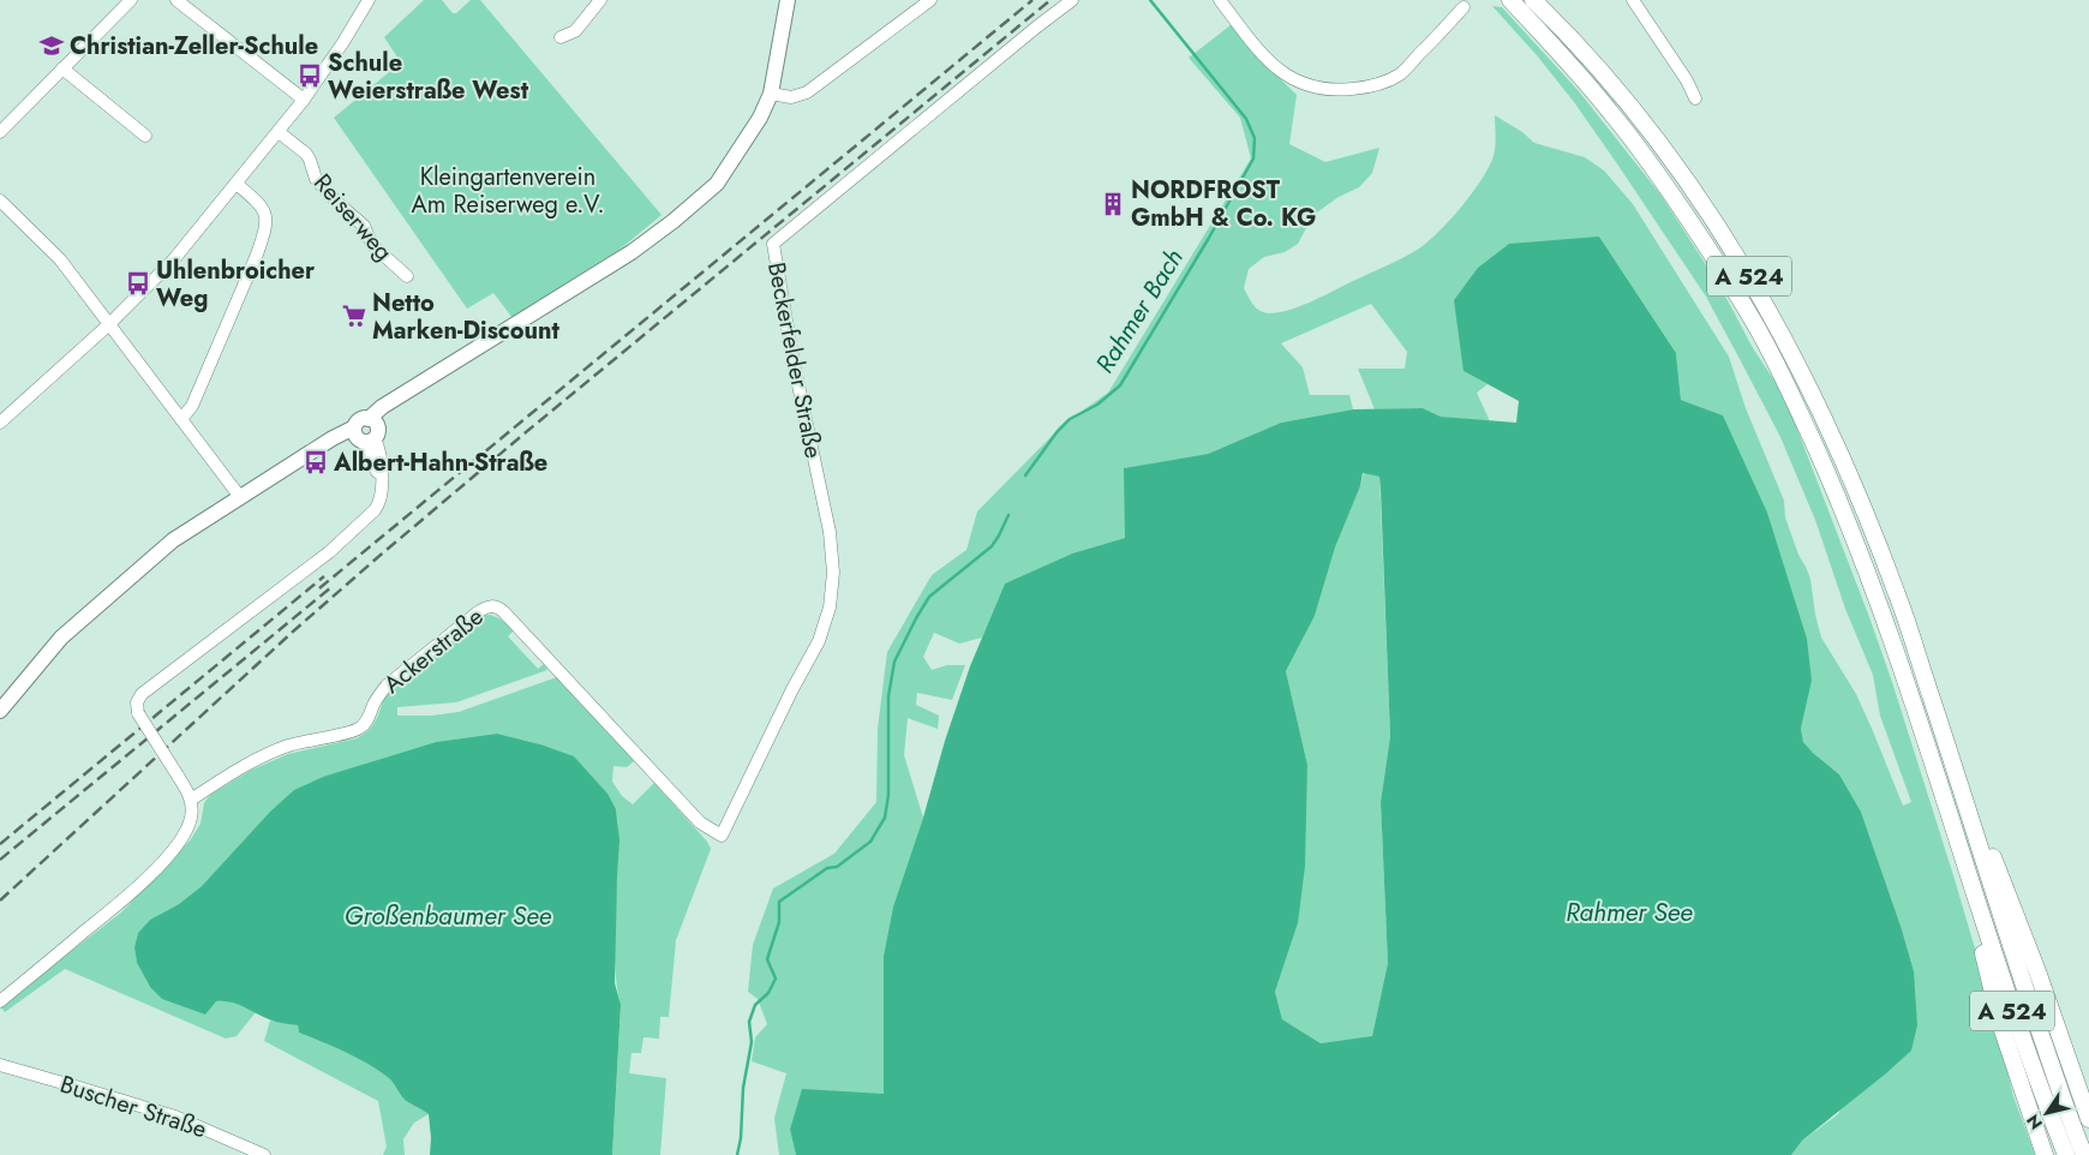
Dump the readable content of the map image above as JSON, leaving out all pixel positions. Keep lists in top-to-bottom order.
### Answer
{
  "streets": {
    "highway": ["A 524"],
    "street": [
      "Reiserweg",
      "Beckerfelder Straße",
      "Ackerstraße",
      "Buscher Straße"
    ]
  },
  "crossings": [
    ["Beckerfelder Straße", "Ackerstraße"]
  ],
  "water": ["Rahmer Bach", "Rahmer See", "Großenbaumer See"],
  "parks": ["Kleingartenverein Am Reiserweg e.V."],
  "places": {
    "school or university": ["Christian-Zeller-Schule"],
    "bus stop": ["Schule Weierstraße West", "Uhlenbroicher Weg", "Albert-Hahn-Straße"],
    "building": ["NORDFROST GmbH & Co. KG"],
    "supermarket": ["Netto Marken-Discount"]
  },
  "north": "bottom left"
}
